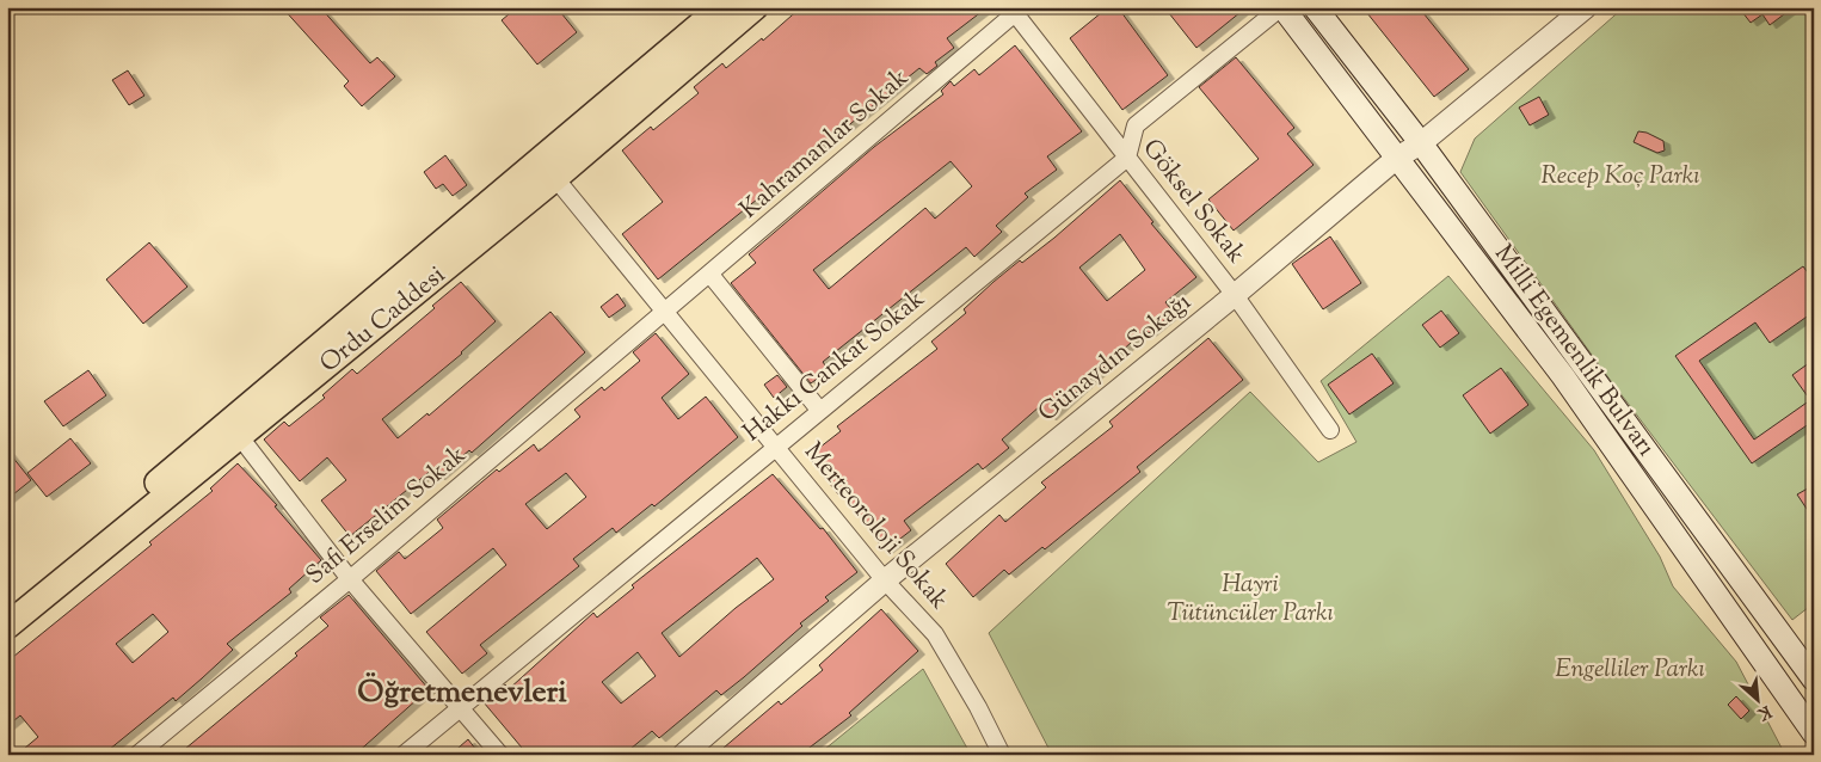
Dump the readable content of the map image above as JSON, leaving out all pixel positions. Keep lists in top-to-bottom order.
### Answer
{
  "streets": {
    "main road": ["Ordu Caddesi", "Milli Egemenlik Bulvarı"],
    "street": [
      "Kahramanlar Sokak",
      "Göksel Sokak",
      "Günaydın Sokağı",
      "Hakkı Cankat Sokak",
      "Safi Erselim Sokak",
      "Merteoroloji Sokak"
    ]
  },
  "crossings": [
    ["Kahramanlar Sokak", "Göksel Sokak"],
    ["Kahramanlar Sokak", "Safi Erselim Sokak"],
    ["Kahramanlar Sokak", "Merteoroloji Sokak"],
    ["Göksel Sokak", "Günaydın Sokağı"],
    ["Göksel Sokak", "Hakkı Cankat Sokak"],
    ["Ordu Caddesi", "Merteoroloji Sokak"],
    ["Milli Egemenlik Bulvarı", "Günaydın Sokağı"],
    ["Günaydın Sokağı", "Merteoroloji Sokak"],
    ["Hakkı Cankat Sokak", "Merteoroloji Sokak"],
    ["Safi Erselim Sokak", "Merteoroloji Sokak"]
  ],
  "districts": ["Öğretmenevleri"],
  "parks": ["Recep Koç Parkı", "Hayri Tütüncüler Parkı", "Engelliler Parkı"],
  "north": "bottom right"
}
